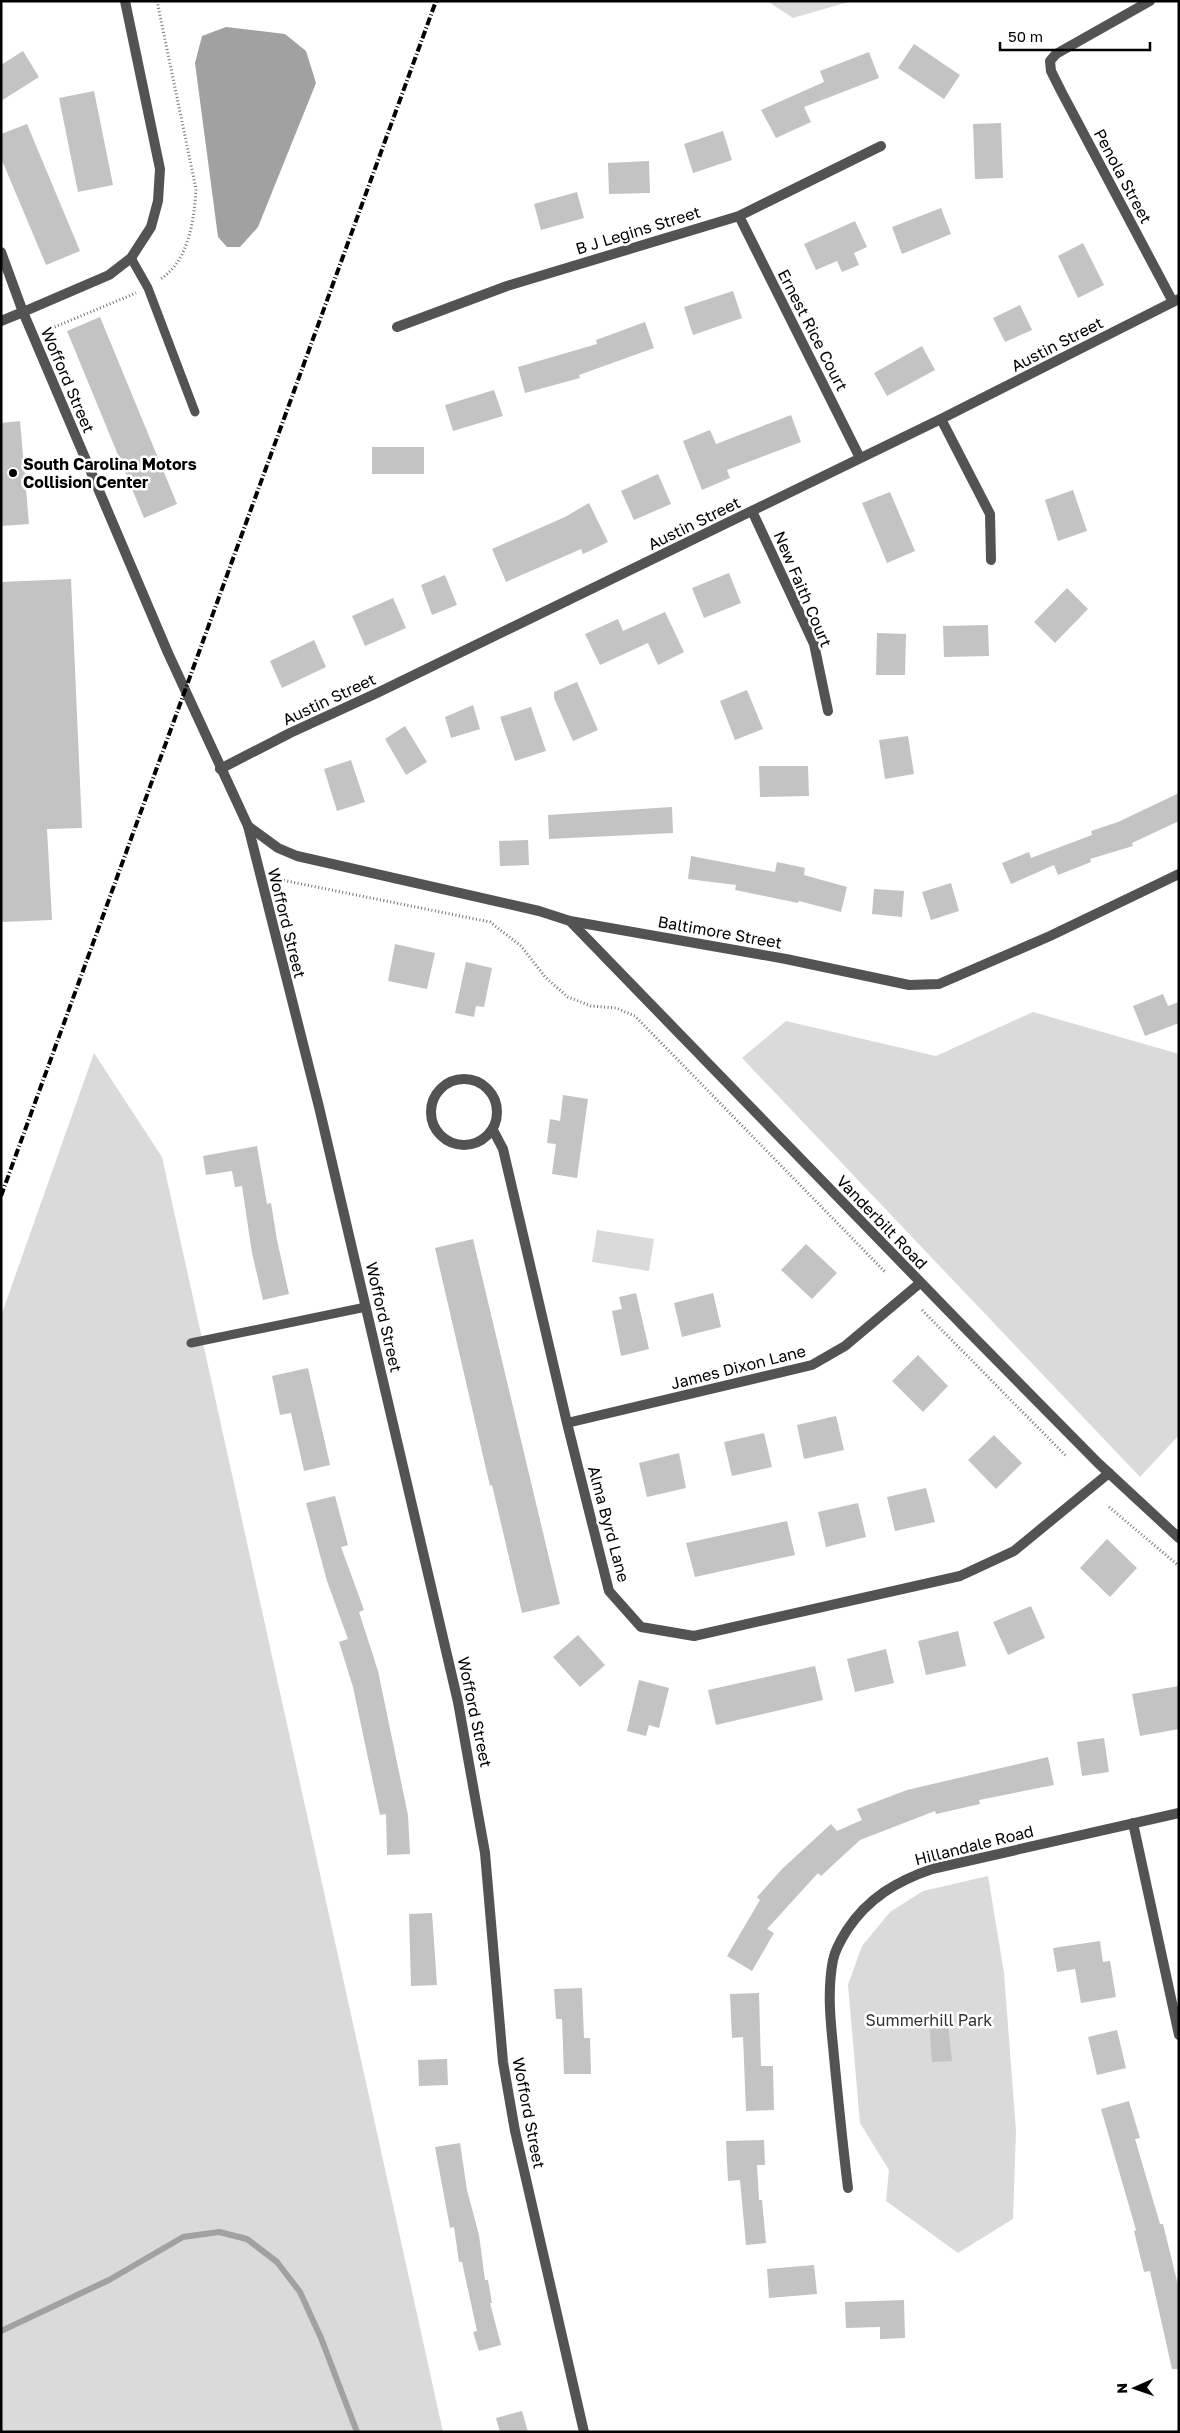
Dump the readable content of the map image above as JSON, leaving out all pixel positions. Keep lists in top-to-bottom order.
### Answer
{
  "streets": {
    "street": [
      "Penola Street",
      "B J Legins Street",
      "Ernest Rice Court",
      "Austin Street",
      "Wofford Street",
      "New Faith Court",
      "Baltimore Street",
      "Vanderbilt Road",
      "James Dixon Lane",
      "Alma Byrd Lane",
      "Hillandale Road"
    ]
  },
  "crossings": [
    ["Penola Street", "Austin Street"],
    ["B J Legins Street", "Ernest Rice Court"],
    ["Ernest Rice Court", "Austin Street"],
    ["Austin Street", "Wofford Street"],
    ["Austin Street", "New Faith Court"],
    ["Wofford Street", "Baltimore Street"],
    ["Baltimore Street", "Vanderbilt Road"],
    ["Vanderbilt Road", "James Dixon Lane"],
    ["Vanderbilt Road", "Alma Byrd Lane"],
    ["James Dixon Lane", "Alma Byrd Lane"]
  ],
  "parks": ["Summerhill Park"],
  "places": ["South Carolina Motors Collision Center"],
  "scale_bar": "50 m",
  "north": "left"
}
